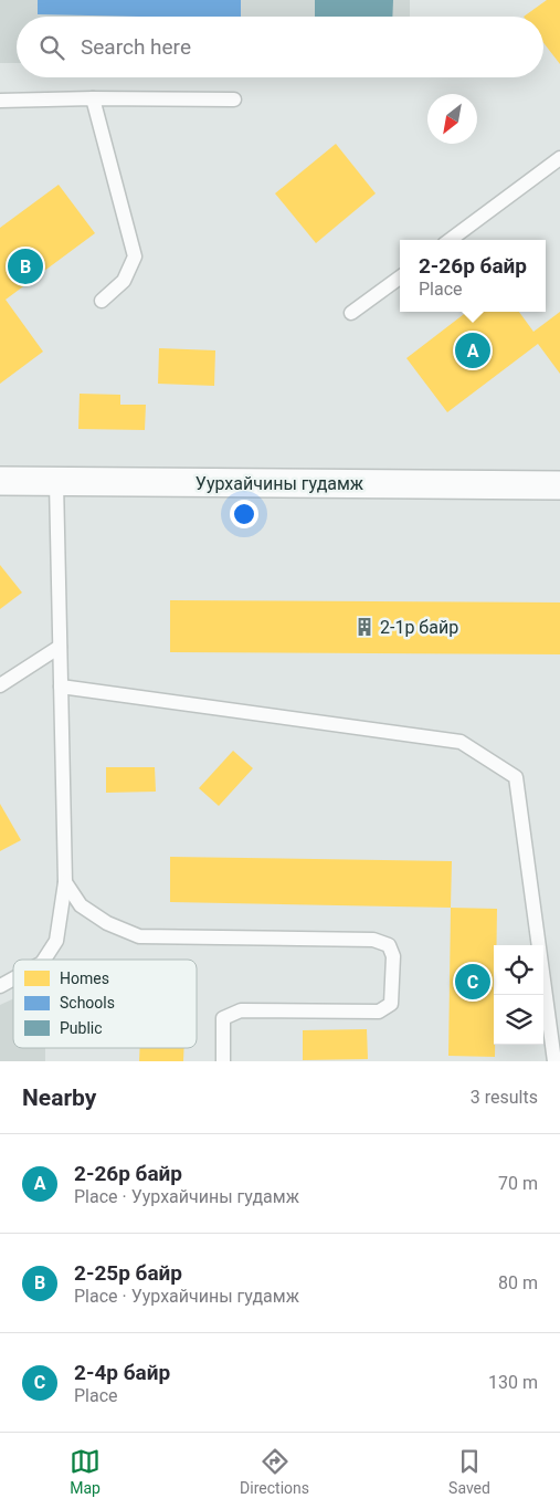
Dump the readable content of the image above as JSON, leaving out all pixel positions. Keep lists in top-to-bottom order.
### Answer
{
  "streets": {
    "street": ["Уурхайчины гудамж"]
  },
  "places": {
    "building": ["2-1р байр"]
  },
  "legend": ["Homes", "Schools", "Public"],
  "north": "bottom left",
  "page": {
    "search": "Search here",
    "popup": ["2-26р байр", "Place"],
    "pins": ["B", "A", "C"],
    "heading": ["Nearby", "3 results"],
    "list": [
      {
        "mark": "A",
        "name": "2-26р байр",
        "note": "Place · Уурхайчины гудамж",
        "value": "70 m"
      },
      {
        "mark": "B",
        "name": "2-25р байр",
        "note": "Place · Уурхайчины гудамж",
        "value": "80 m"
      },
      {
        "mark": "C",
        "name": "2-4р байр",
        "note": "Place",
        "value": "130 m"
      }
    ],
    "nav": ["Map", "Directions", "Saved"]
  }
}
